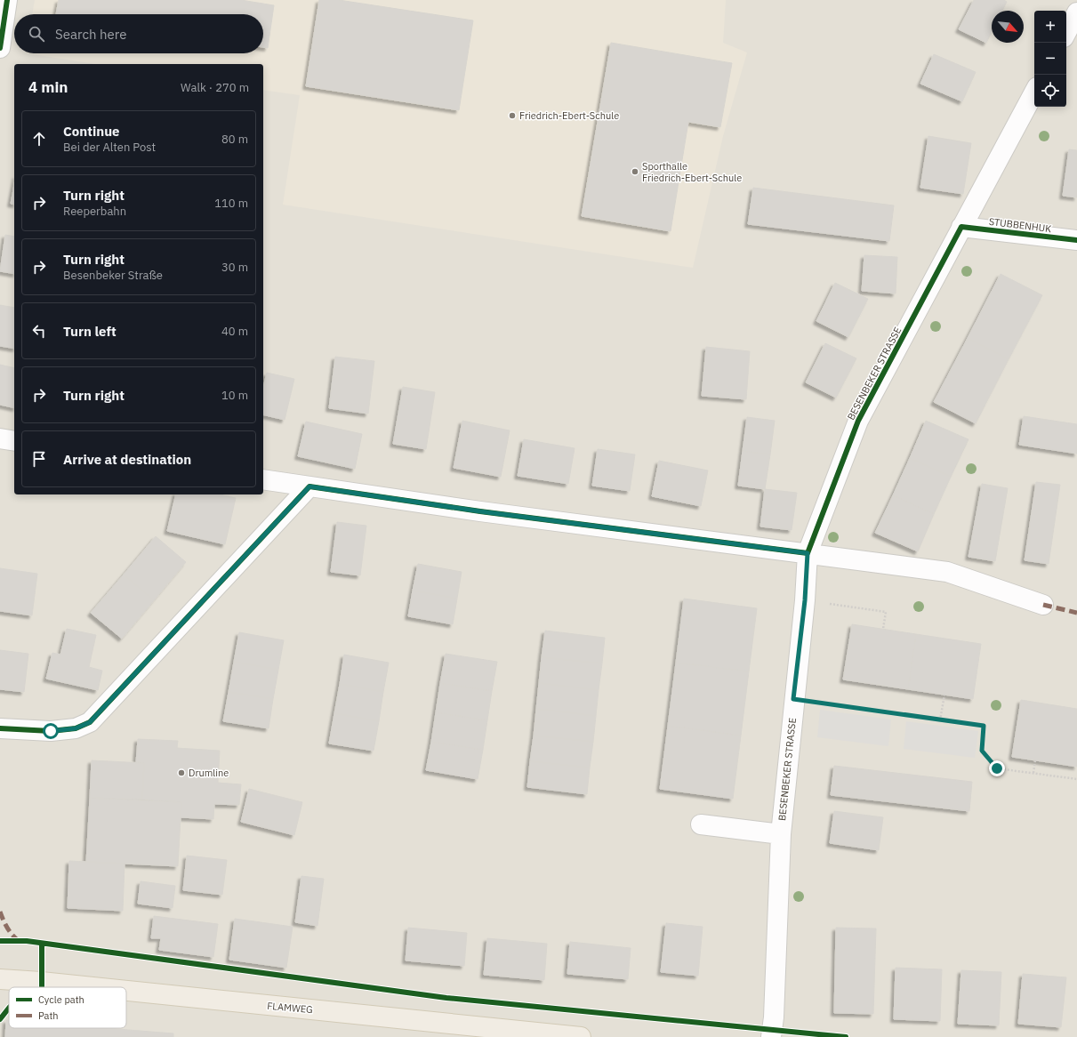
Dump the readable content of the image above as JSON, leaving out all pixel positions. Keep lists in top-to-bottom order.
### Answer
{
  "streets": {
    "main road": ["FLAMWEG"],
    "street": ["STUBBENHUK", "BESENBEKER STRASSE"]
  },
  "crossings": [
    ["STUBBENHUK", "BESENBEKER STRASSE"]
  ],
  "places": ["Friedrich-Ebert-Schule", "Sporthalle Friedrich-Ebert-Schule", "Drumline"],
  "legend": ["Cycle path", "Path"],
  "north": "bottom right",
  "page": {
    "map_buttons": ["+", "−"],
    "search": "Search here",
    "heading": ["4 min", "Walk · 270 m"],
    "list": [
      ["Continue", "Bei der Alten Post", "80 m"],
      ["Turn right", "Reeperbahn", "110 m"],
      ["Turn right", "Besenbeker Straße", "30 m"],
      ["Turn left", "40 m"],
      ["Turn right", "10 m"],
      "Arrive at destination"
    ]
  }
}
